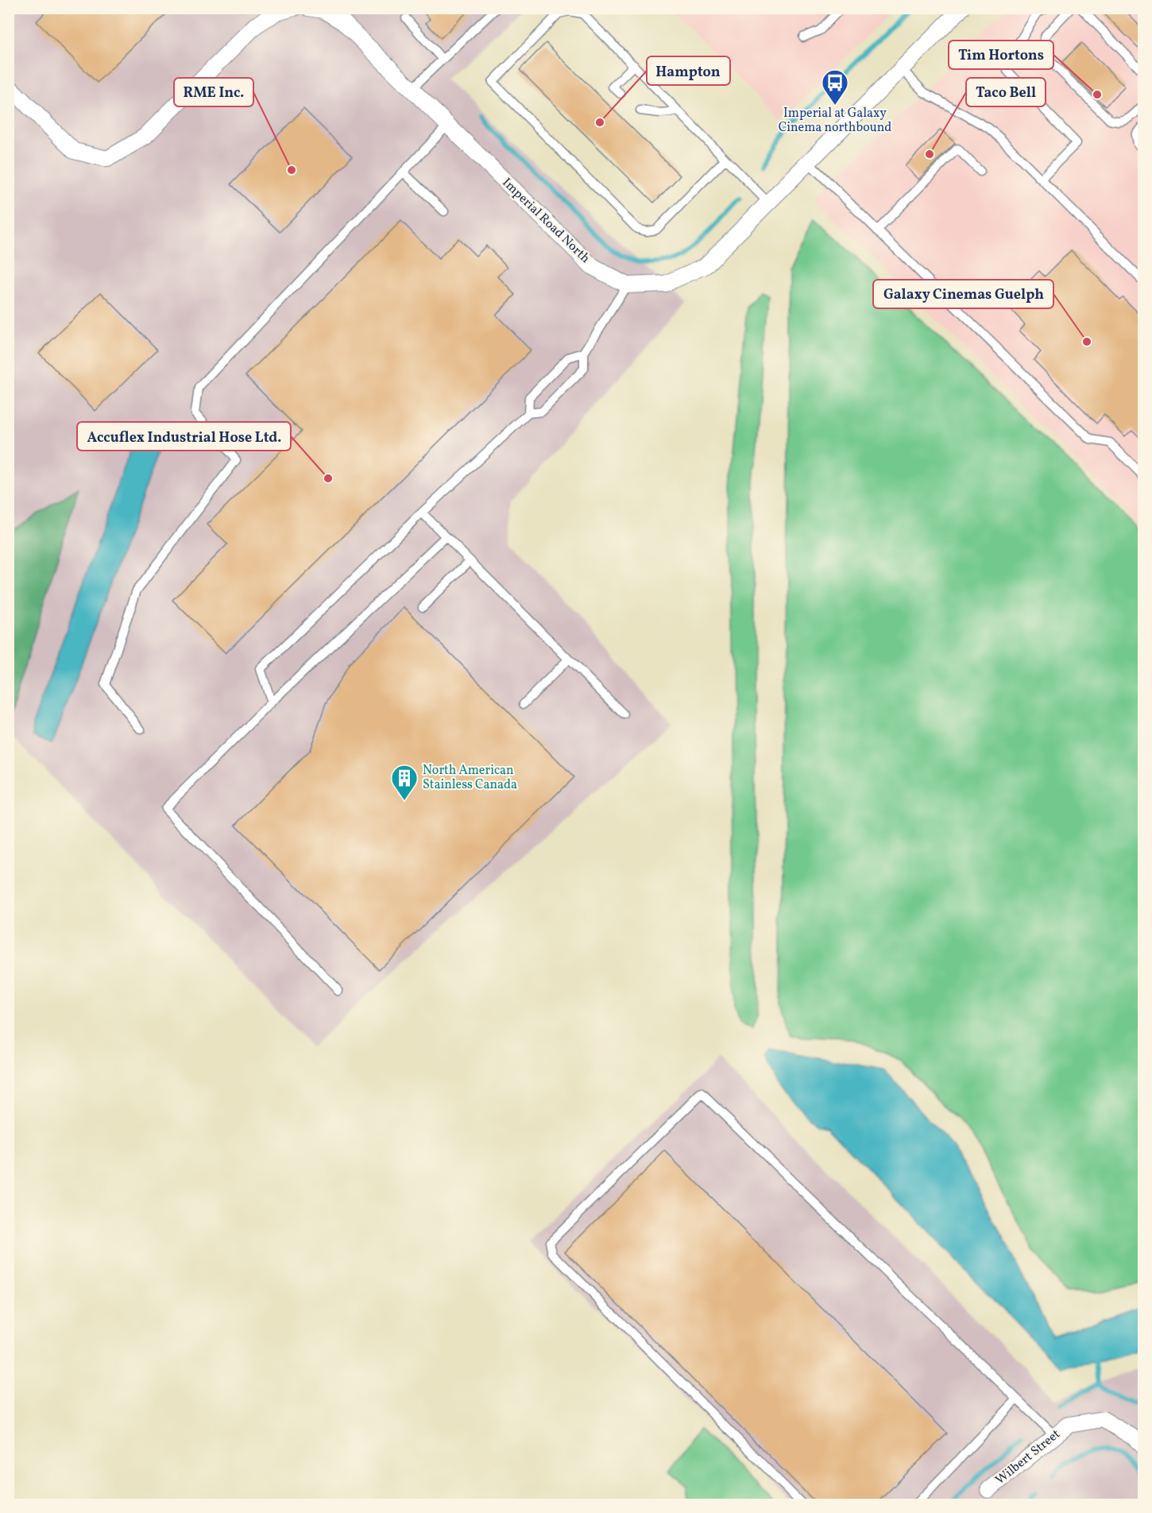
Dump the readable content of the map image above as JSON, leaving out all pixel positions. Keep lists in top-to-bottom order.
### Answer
{
  "streets": {
    "street": ["Imperial Road North", "Wilbert Street"]
  },
  "places": {
    "other": [
      "Tim Hortons",
      "Hampton",
      "Taco Bell",
      "RME Inc.",
      "Galaxy Cinemas Guelph",
      "Accuflex Industrial Hose Ltd."
    ],
    "bus stop": ["Imperial at Galaxy Cinema northbound"],
    "building": ["North American Stainless Canada"]
  }
}
